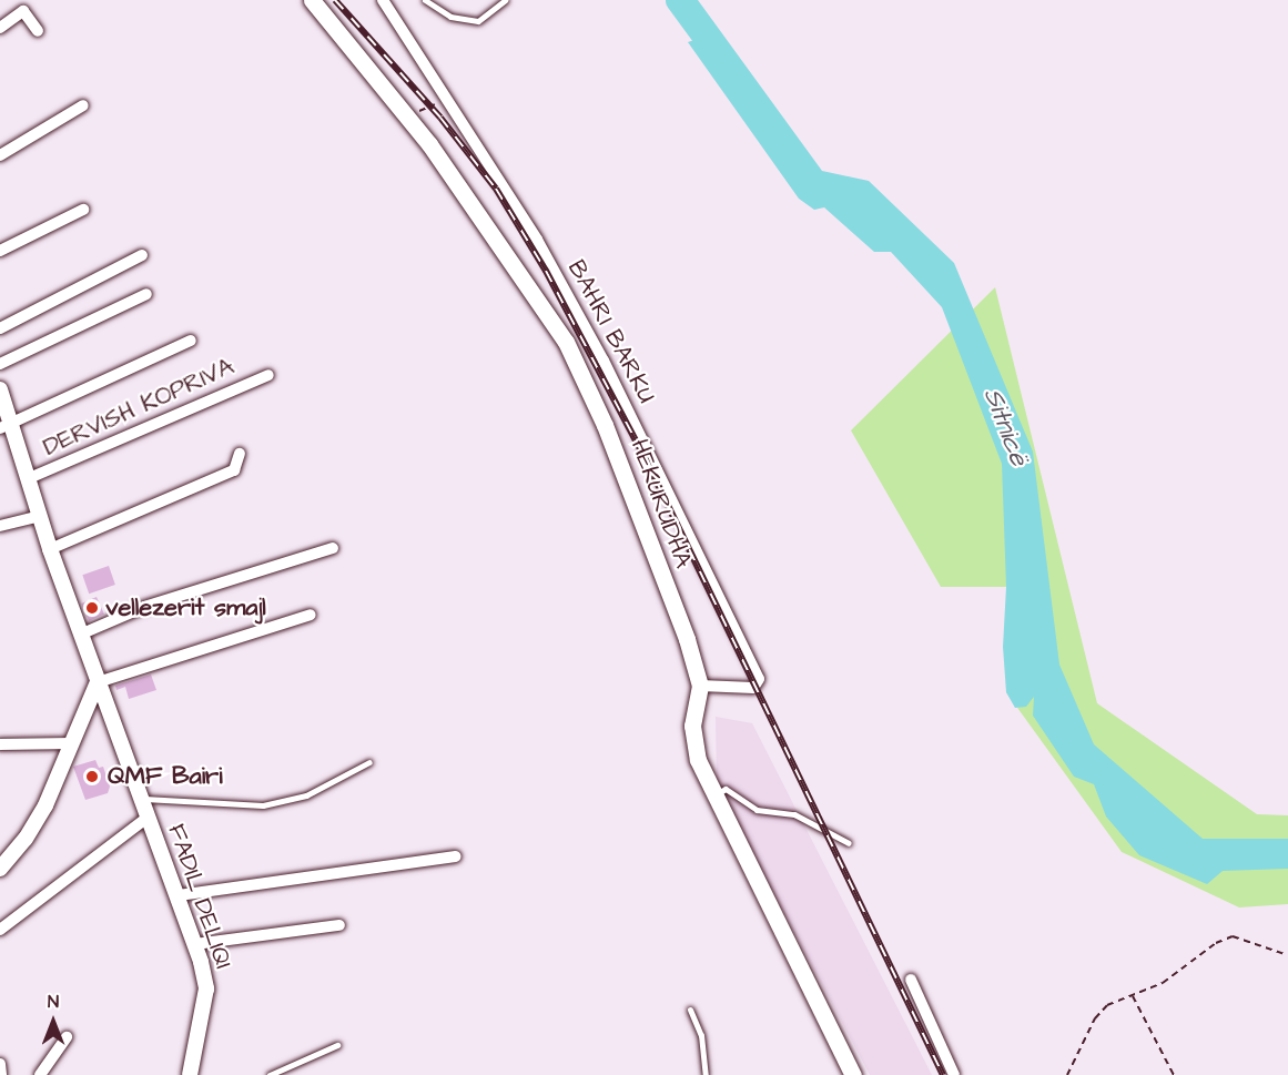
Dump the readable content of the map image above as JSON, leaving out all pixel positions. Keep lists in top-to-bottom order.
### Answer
{
  "streets": {
    "main road": ["HEKURUDHA"],
    "street": ["BAHRI BARKU", "DERVISH KOPRIVA", "FADIL DELIQI"]
  },
  "crossings": [
    ["BAHRI BARKU", "HEKURUDHA"],
    ["DERVISH KOPRIVA", "FADIL DELIQI"]
  ],
  "water": ["Sitnicë"],
  "places": ["vellezerit smajl", "QMF Bairi"],
  "north": "top"
}
